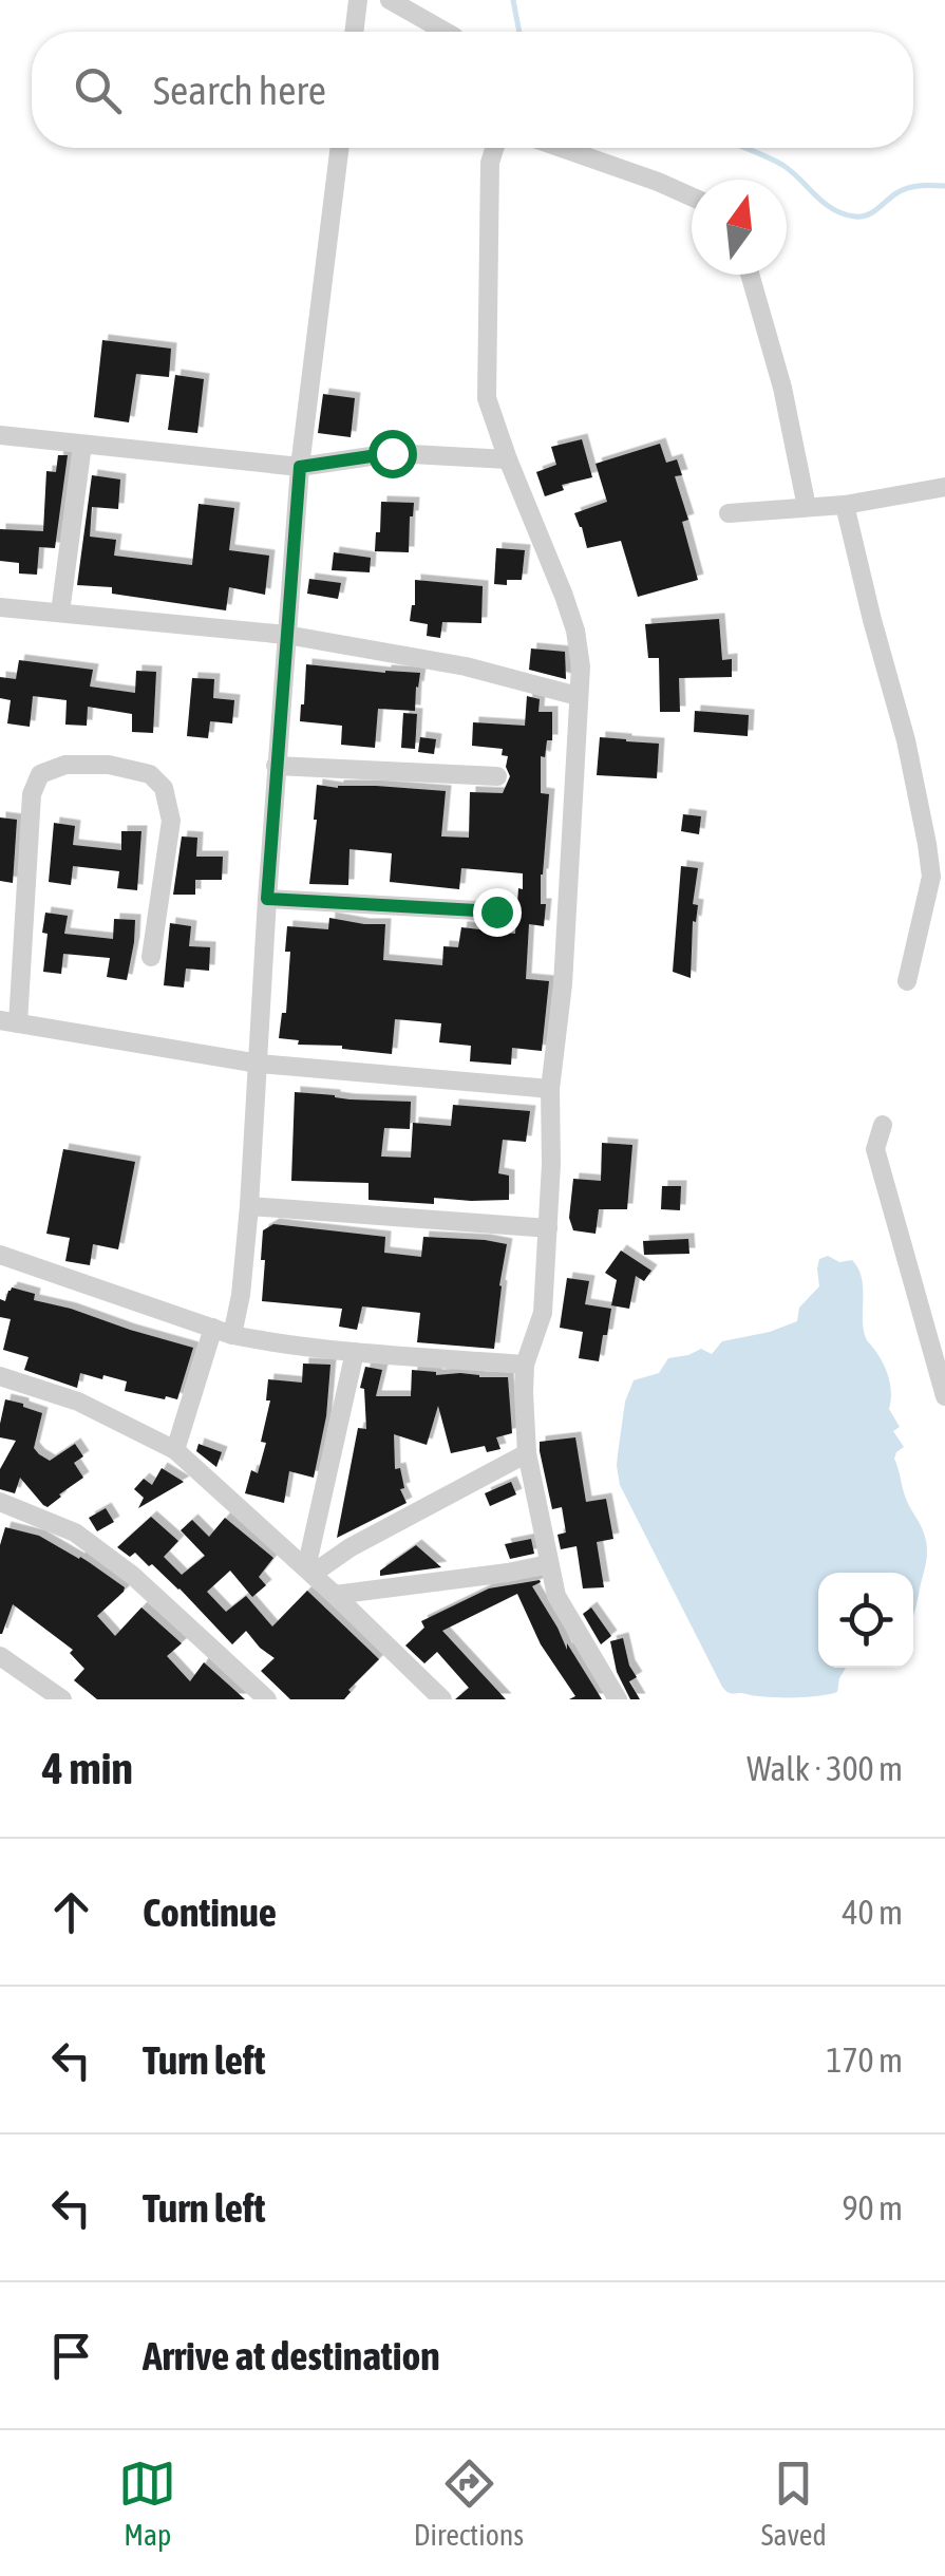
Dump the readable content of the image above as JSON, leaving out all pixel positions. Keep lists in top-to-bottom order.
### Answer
{
  "north": "top",
  "page": {
    "search": "Search here",
    "heading": ["4 min", "Walk · 300 m"],
    "list": [
      ["Continue", "40 m"],
      ["Turn left", "170 m"],
      ["Turn left", "90 m"],
      "Arrive at destination"
    ],
    "nav": ["Map", "Directions", "Saved"]
  }
}
